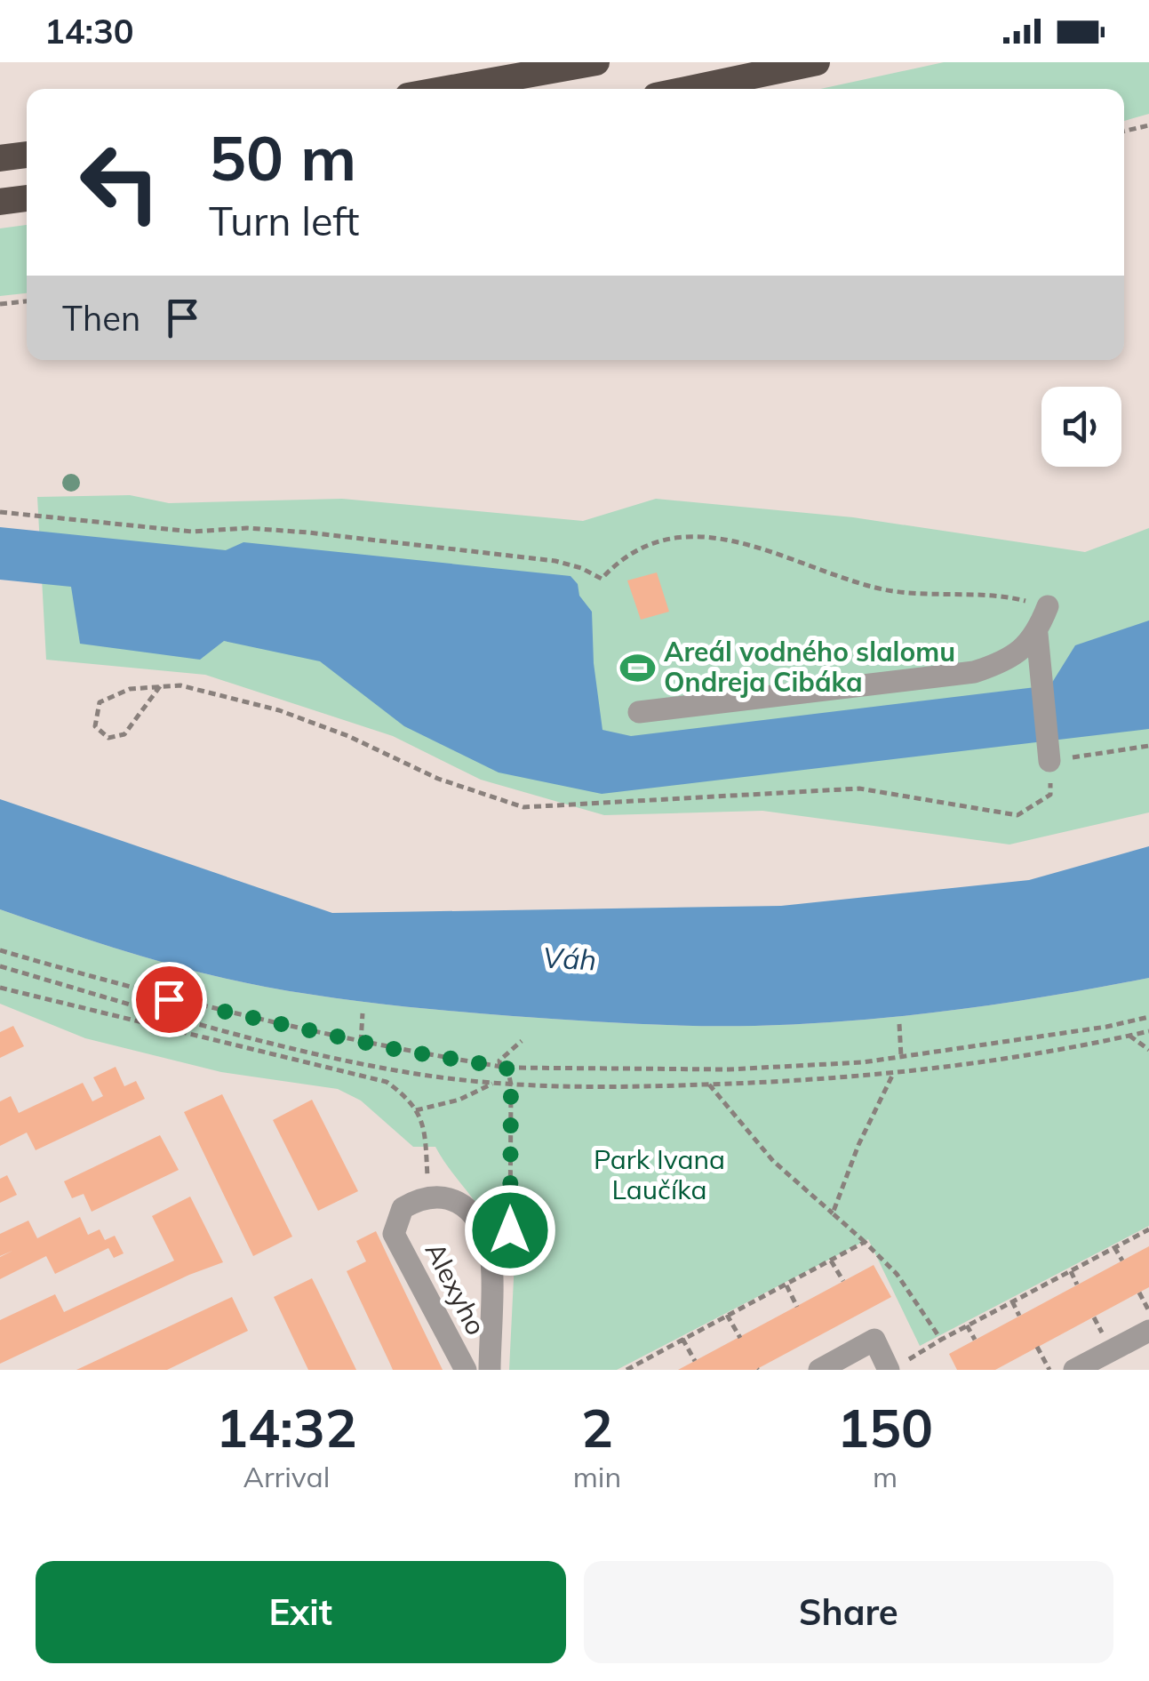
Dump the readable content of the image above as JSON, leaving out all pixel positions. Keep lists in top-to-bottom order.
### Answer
{
  "streets": {
    "street": ["Alexyho"]
  },
  "water": ["Váh"],
  "parks": ["Park Ivana Laučíka"],
  "places": {
    "sports": ["Areál vodného slalomu Ondreja Cibáka"]
  },
  "page": {
    "status": "14:30",
    "turn": ["50 m", "Turn left"],
    "then": "Then",
    "eta": [
      "14:32",
      "Arrival",
      "2",
      "min",
      "150",
      "m"
    ],
    "buttons": ["Exit", "Share"]
  }
}
